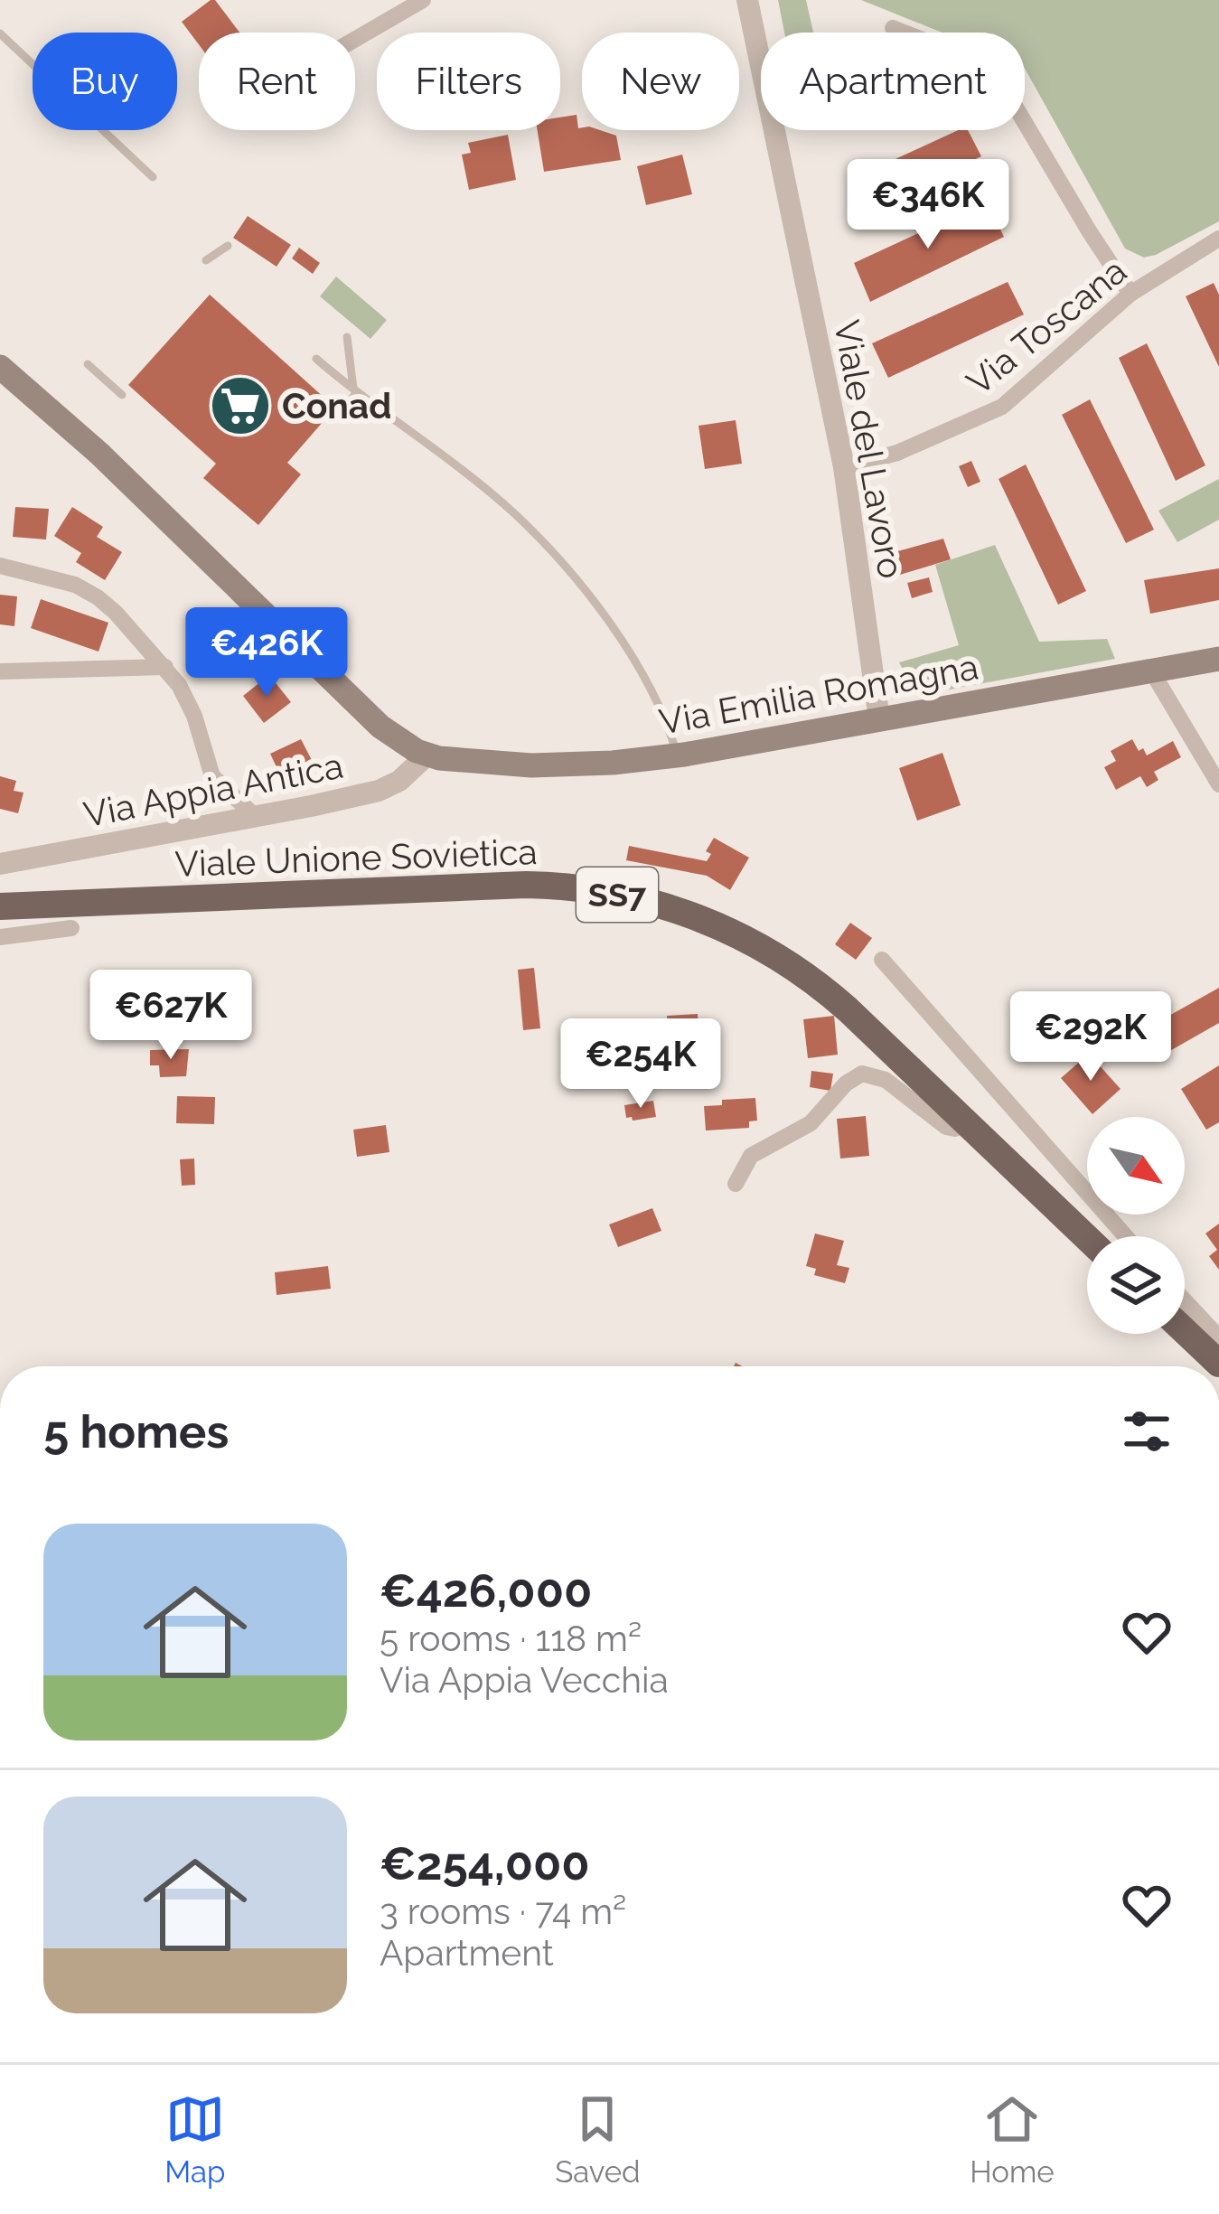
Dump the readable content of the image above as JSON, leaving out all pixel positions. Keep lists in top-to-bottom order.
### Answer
{
  "streets": {
    "main road": ["Via Emilia Romagna", "Viale Unione Sovietica", "SS7"],
    "street": ["Via Toscana", "Viale del Lavoro", "Via Appia Antica"]
  },
  "crossings": [
    ["Via Toscana", "Viale del Lavoro"],
    ["Viale del Lavoro", "Via Emilia Romagna"],
    ["Via Emilia Romagna", "Via Appia Antica"]
  ],
  "places": {
    "supermarket": ["Conad"]
  },
  "north": "bottom right",
  "page": {
    "chip": [
      "Buy",
      "Rent",
      "Filters",
      "New",
      "Apartment"
    ],
    "price": [
      "€346K",
      "€426K",
      "€627K",
      "€292K",
      "€254K"
    ],
    "heading": "5 homes",
    "list": [
      {
        "name": "€426,000",
        "note": "5 rooms · 118 m² · Via Appia Vecchia"
      },
      {
        "name": "€254,000",
        "note": "3 rooms · 74 m² · Apartment"
      }
    ],
    "tabs": ["Map", "Saved", "Home"]
  }
}
